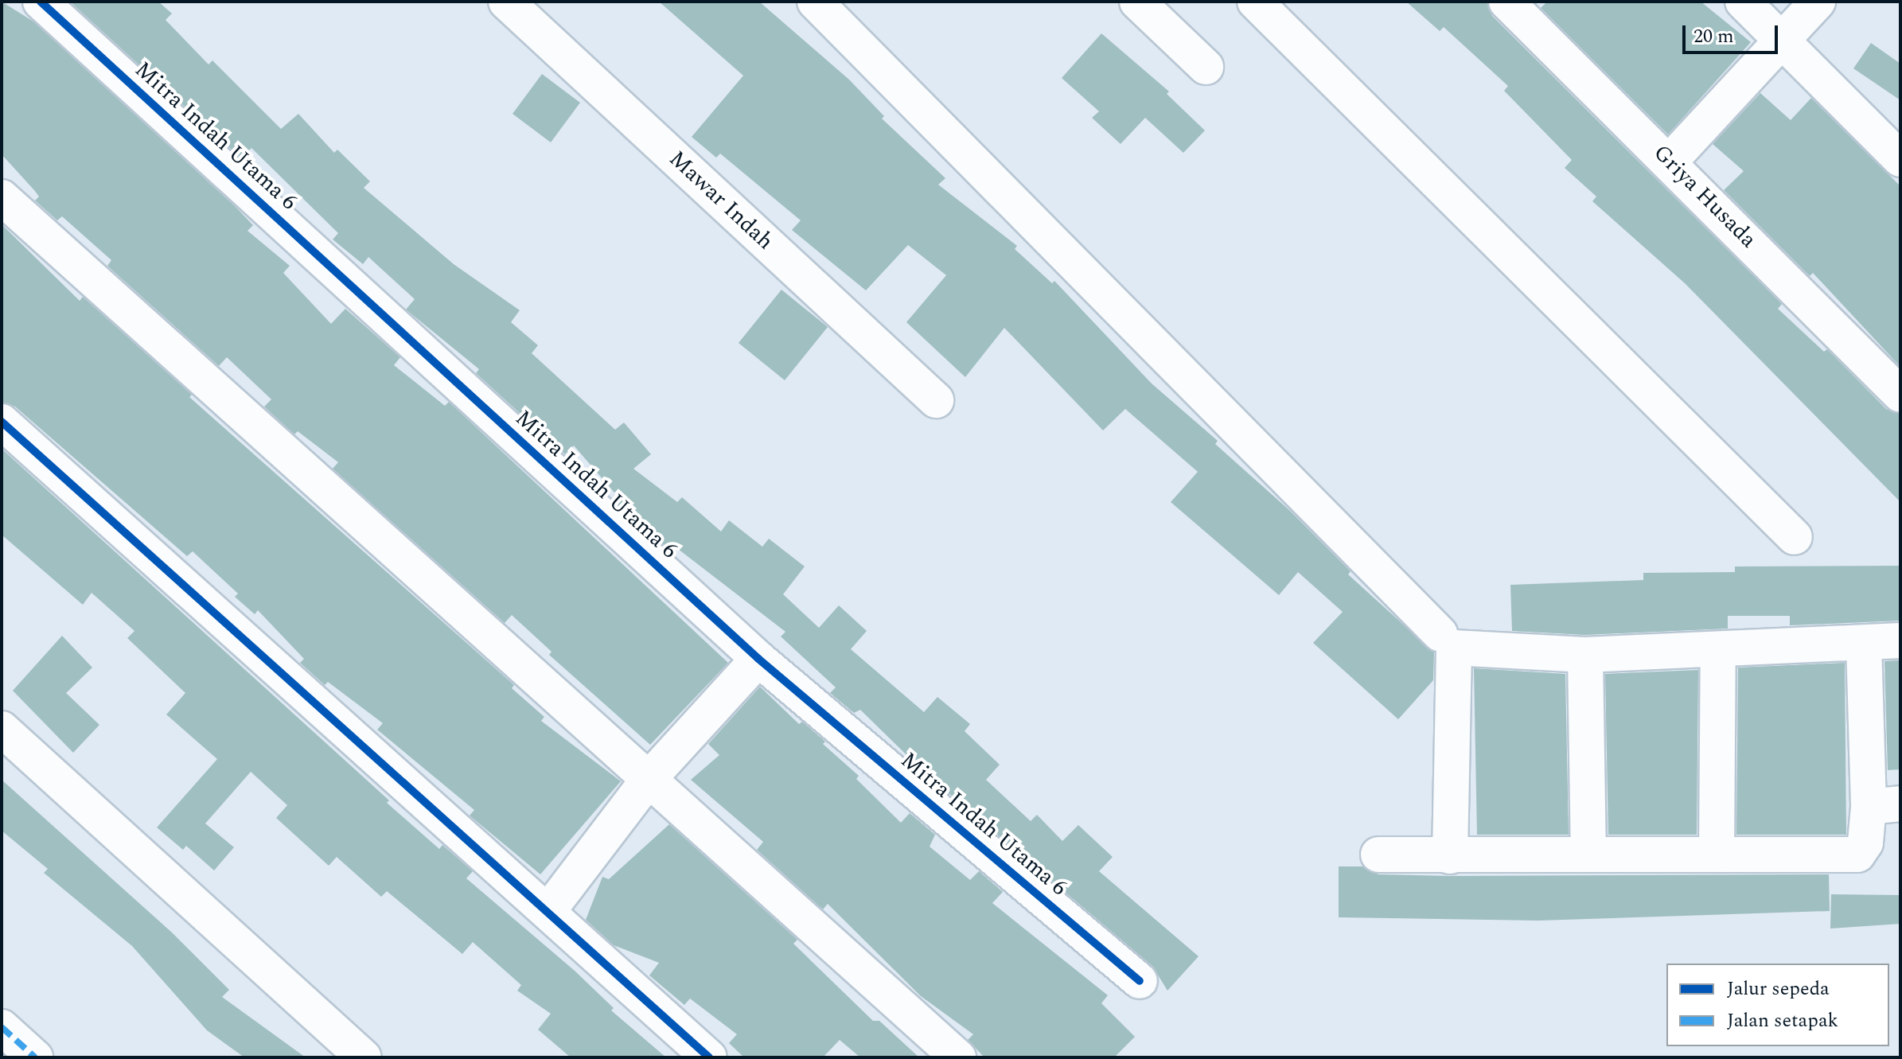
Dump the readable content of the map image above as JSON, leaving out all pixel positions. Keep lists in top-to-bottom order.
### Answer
{
  "streets": {
    "street": ["Mitra Indah Utama 6", "Griya Husada", "Mawar Indah"]
  },
  "legend": ["Jalur sepeda", "Jalan setapak"],
  "scale_bar": "20 m"
}
